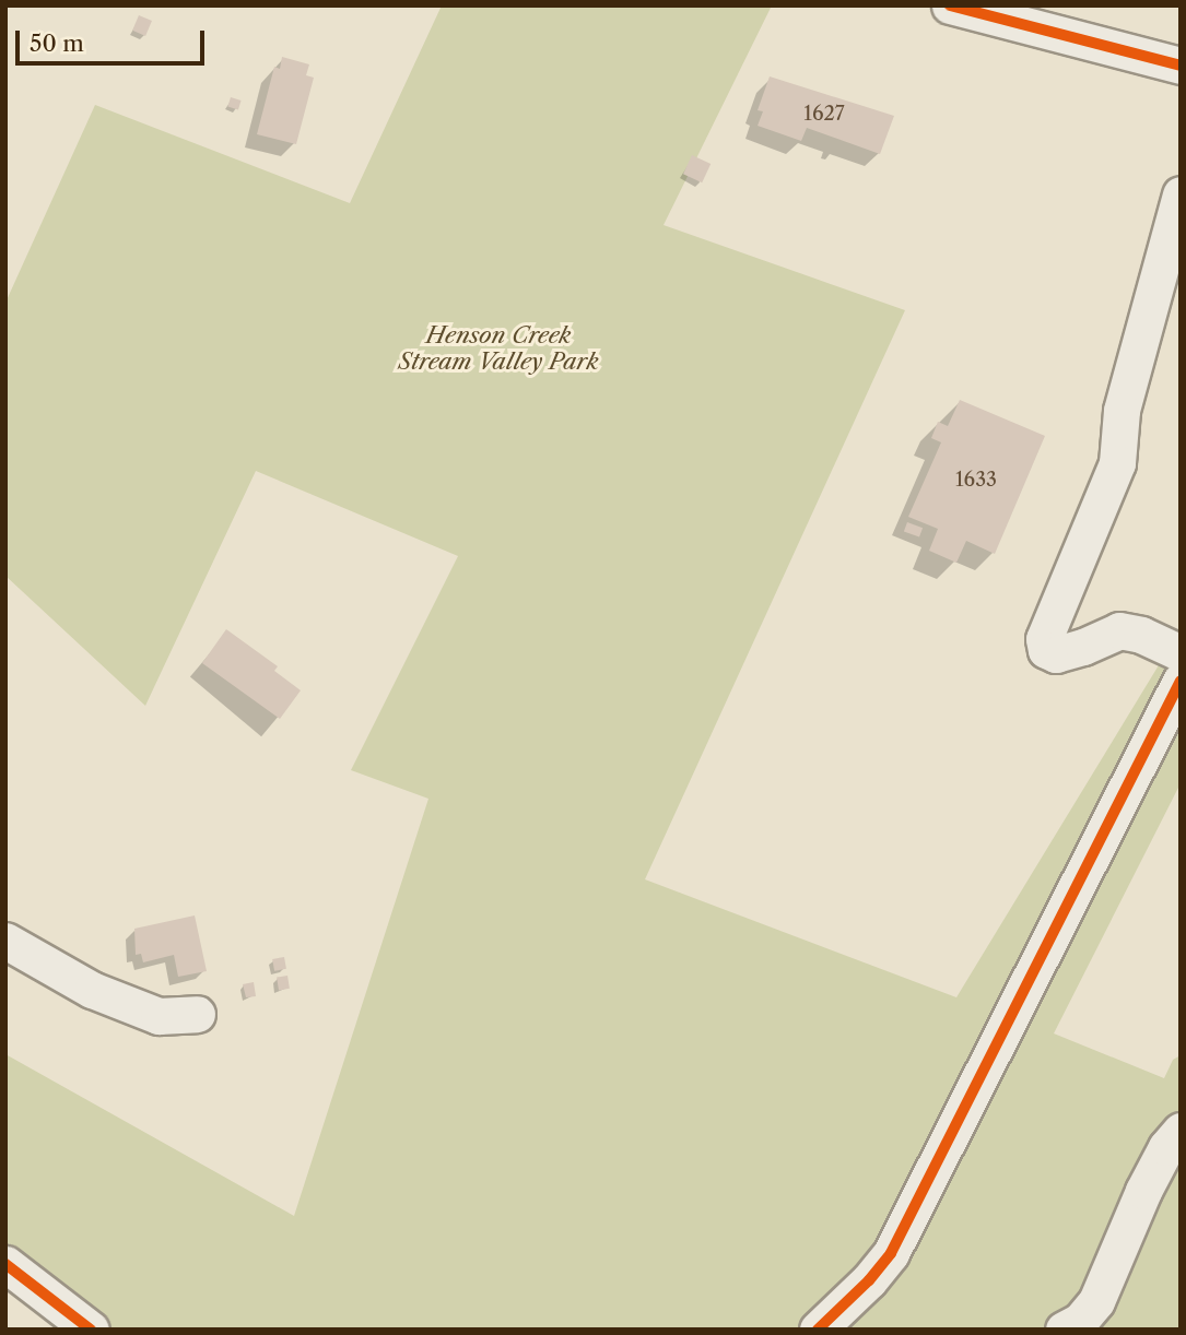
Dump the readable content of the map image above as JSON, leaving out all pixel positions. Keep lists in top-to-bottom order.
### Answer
{
  "parks": ["Henson Creek Stream Valley Park"],
  "house_numbers": ["1627", "1633"],
  "scale_bar": "50 m"
}
